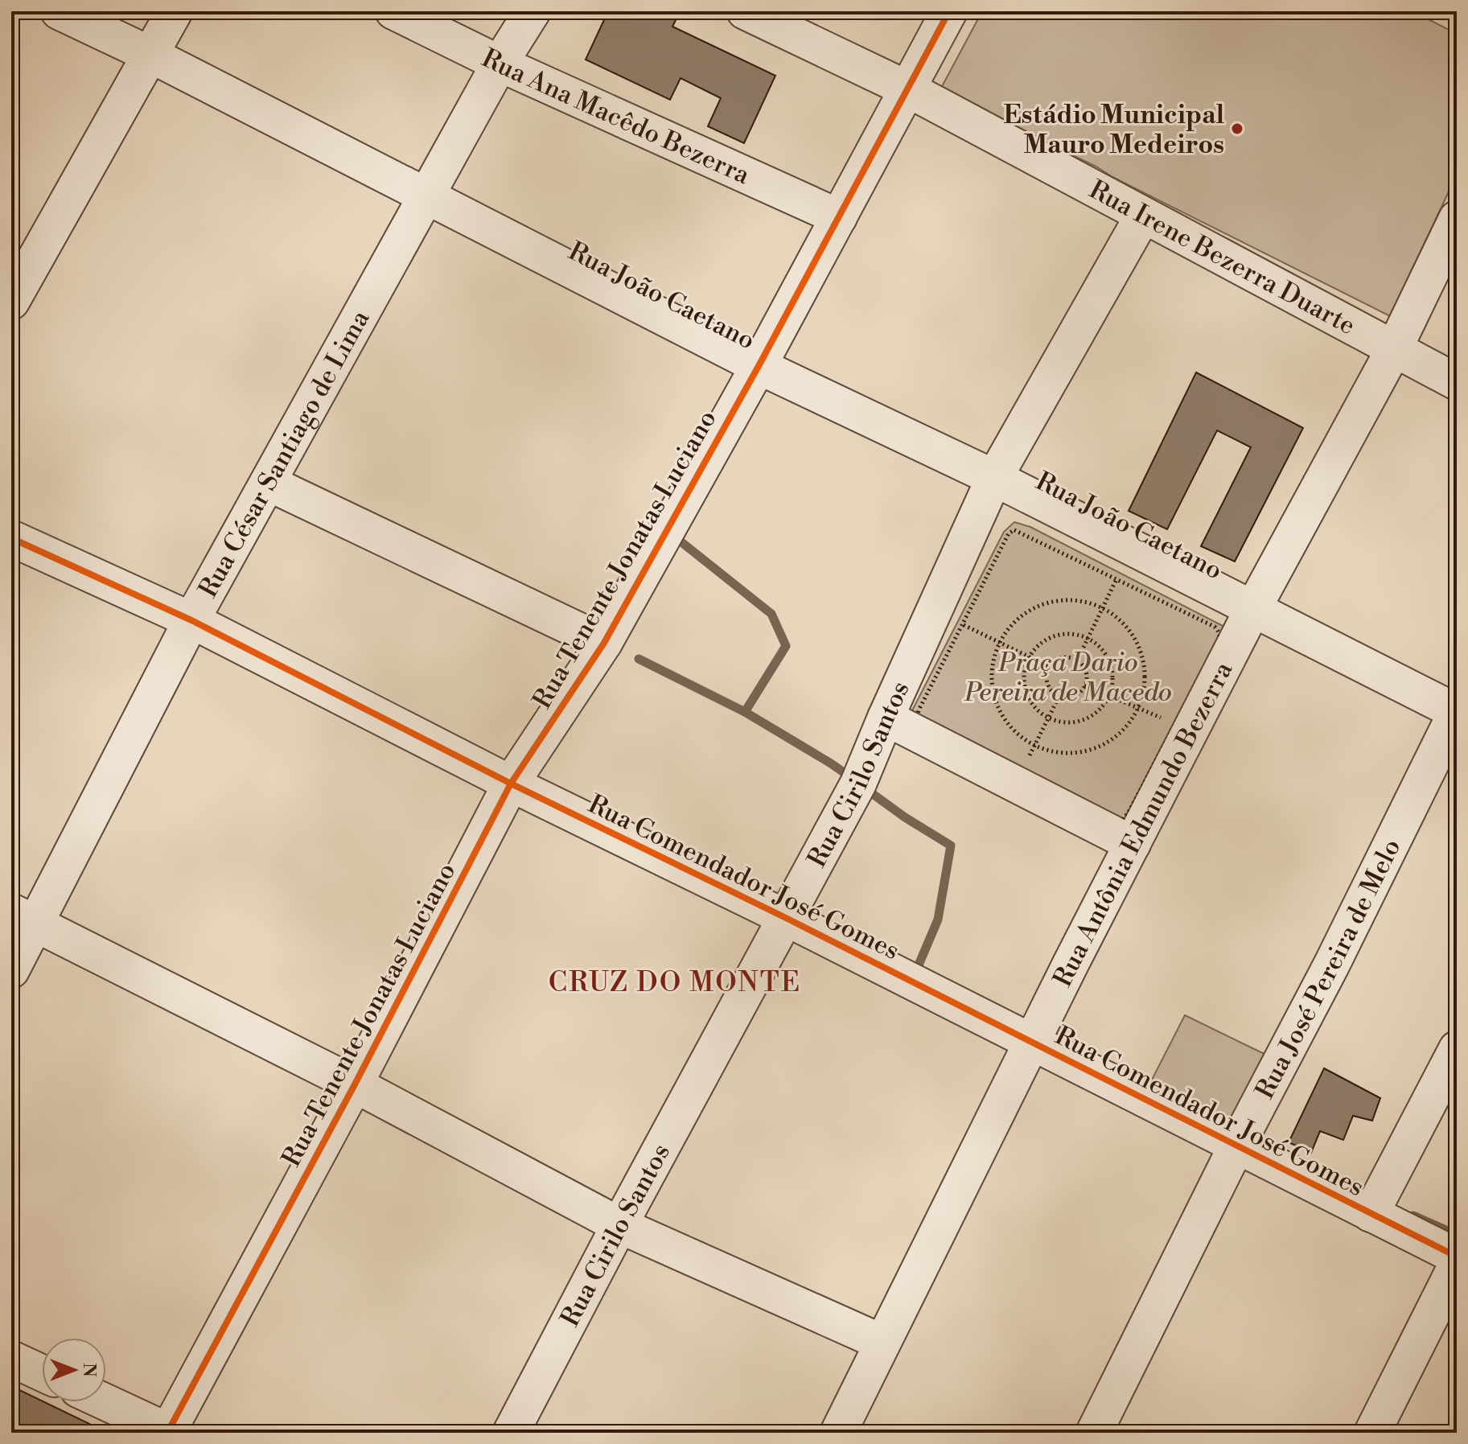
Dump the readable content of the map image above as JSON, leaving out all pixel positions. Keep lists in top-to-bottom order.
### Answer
{
  "streets": {
    "street": [
      "Rua Ana Macêdo Bezerra",
      "Rua Irene Bezerra Duarte",
      "Rua João Caetano",
      "Rua César Santiago de Lima",
      "Rua Tenente Jonatas Luciano",
      "Rua Cirilo Santos",
      "Rua Antônia Edmundo Bezerra",
      "Rua Comendador José Gomes",
      "Rua José Pereira de Melo"
    ]
  },
  "crossings": [
    ["Rua Ana Macêdo Bezerra", "Rua César Santiago de Lima"],
    ["Rua Ana Macêdo Bezerra", "Rua Tenente Jonatas Luciano"],
    ["Rua Irene Bezerra Duarte", "Rua Tenente Jonatas Luciano"],
    ["Rua Irene Bezerra Duarte", "Rua Cirilo Santos"],
    ["Rua Irene Bezerra Duarte", "Rua Antônia Edmundo Bezerra"],
    ["Rua João Caetano", "Rua César Santiago de Lima"],
    ["Rua João Caetano", "Rua Tenente Jonatas Luciano"],
    ["Rua João Caetano", "Rua Cirilo Santos"],
    ["Rua João Caetano", "Rua Antônia Edmundo Bezerra"],
    ["Rua João Caetano", "Rua José Pereira de Melo"],
    ["Rua César Santiago de Lima", "Rua Comendador José Gomes"],
    ["Rua Tenente Jonatas Luciano", "Rua Comendador José Gomes"],
    ["Rua Cirilo Santos", "Rua Comendador José Gomes"],
    ["Rua Antônia Edmundo Bezerra", "Rua Comendador José Gomes"],
    ["Rua Comendador José Gomes", "Rua José Pereira de Melo"]
  ],
  "districts": ["CRUZ DO MONTE"],
  "parks": ["Praça Dario Pereira de Macedo"],
  "places": ["Estádio Municipal Mauro Medeiros"],
  "north": "right"
}
